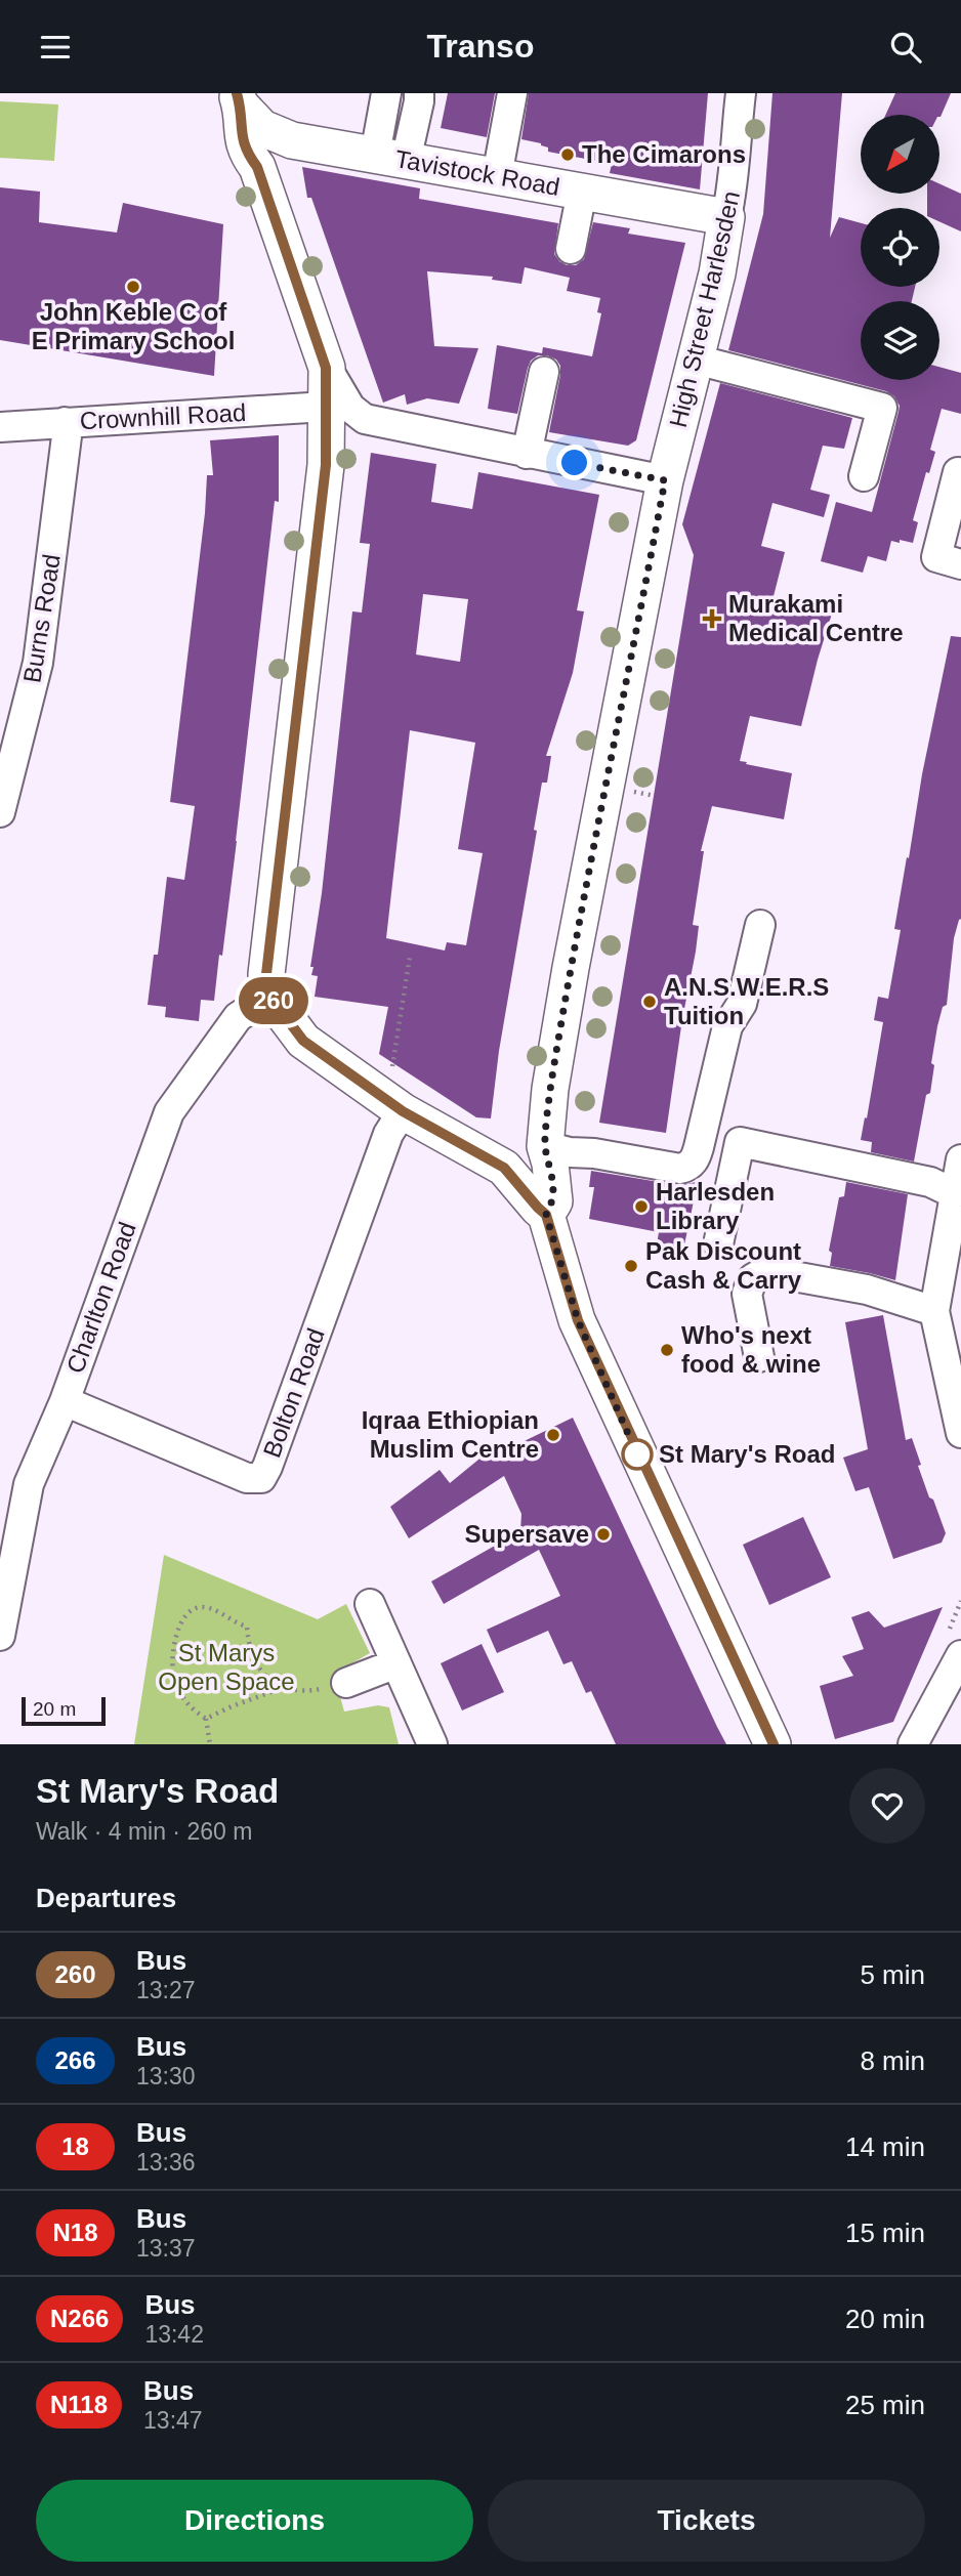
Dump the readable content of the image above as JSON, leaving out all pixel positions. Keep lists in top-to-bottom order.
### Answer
{
  "streets": {
    "main road": ["Tavistock Road", "High Street Harlesden"],
    "street": [
      "Crownhill Road",
      "Burns Road",
      "Charlton Road",
      "Bolton Road"
    ]
  },
  "crossings": [
    ["Tavistock Road", "High Street Harlesden"],
    ["Crownhill Road", "Burns Road"],
    ["Charlton Road", "Bolton Road"]
  ],
  "parks": ["St Marys Open Space"],
  "places": {
    "other": [
      "The Cimarons",
      "John Keble C of E Primary School",
      "A.N.S.W.E.R.S Tuition",
      "Harlesden Library",
      "Pak Discount Cash & Carry",
      "Who's next food & wine",
      "Iqraa Ethiopian Muslim Centre",
      "St Mary's Road",
      "Supersave"
    ],
    "health": ["Murakami Medical Centre"]
  },
  "lines": ["bus line 260"],
  "scale_bar": "20 m",
  "north": "bottom left",
  "page": {
    "header": "Transo",
    "on_map": "260",
    "scale": "20 m",
    "heading": [
      ["St Mary's Road", "Walk · 4 min · 260 m"],
      "Departures"
    ],
    "list": [
      {
        "mark": "260",
        "name": "Bus",
        "note": "13:27",
        "value": "5 min"
      },
      {
        "mark": "266",
        "name": "Bus",
        "note": "13:30",
        "value": "8 min"
      },
      {
        "mark": "18",
        "name": "Bus",
        "note": "13:36",
        "value": "14 min"
      },
      {
        "mark": "N18",
        "name": "Bus",
        "note": "13:37",
        "value": "15 min"
      },
      {
        "mark": "N266",
        "name": "Bus",
        "note": "13:42",
        "value": "20 min"
      },
      {
        "mark": "N118",
        "name": "Bus",
        "note": "13:47",
        "value": "25 min"
      }
    ],
    "buttons": ["Directions", "Tickets"]
  }
}
